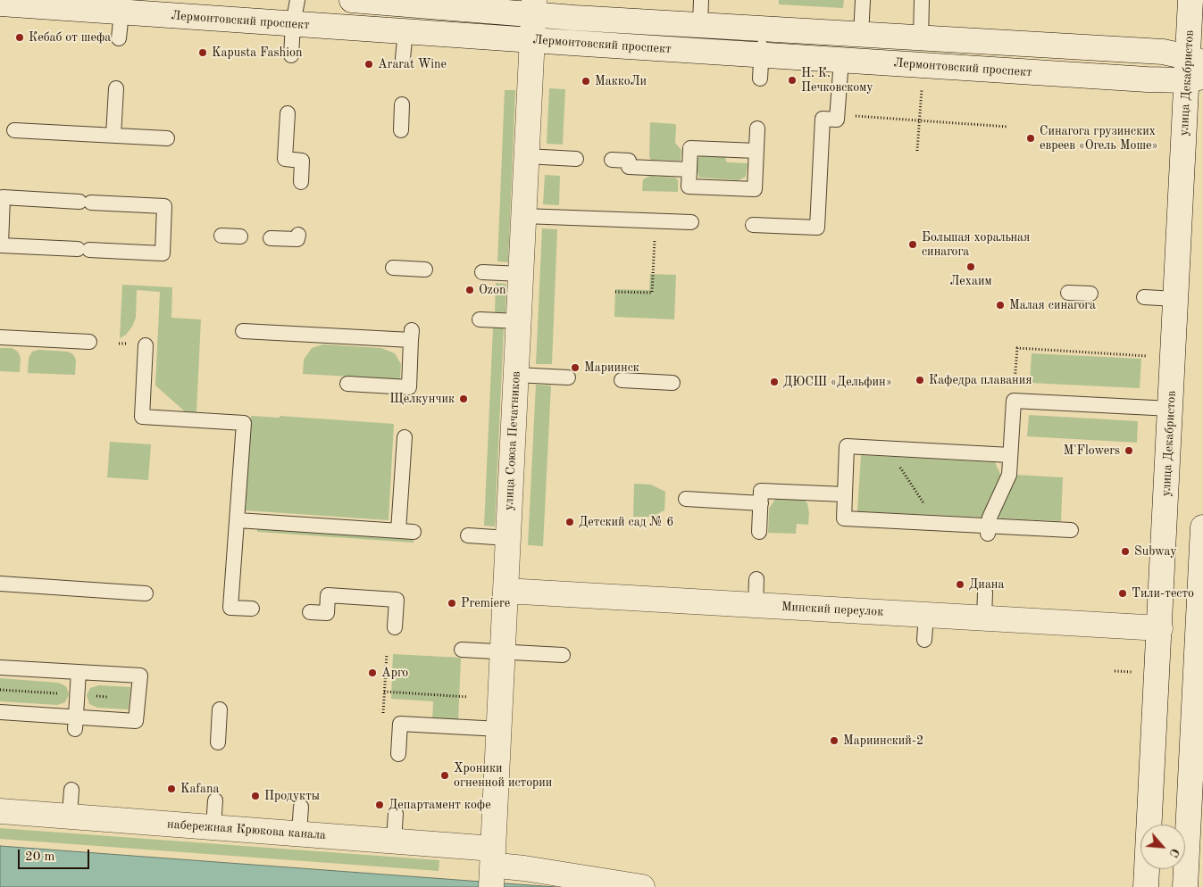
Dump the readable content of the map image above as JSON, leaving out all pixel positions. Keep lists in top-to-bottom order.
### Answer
{
  "streets": {
    "main road": [
      "Лермонтовский проспект",
      "улица Декабристов",
      "улица Союза Печатников",
      "Минский переулок",
      "набережная Крюкова канала"
    ]
  },
  "crossings": [
    ["Лермонтовский проспект", "улица Декабристов"],
    ["Лермонтовский проспект", "улица Союза Печатников"],
    ["улица Декабристов", "Минский переулок"],
    ["улица Союза Печатников", "Минский переулок"],
    ["улица Союза Печатников", "набережная Крюкова канала"]
  ],
  "places": [
    "Кебаб от шефа",
    "Kapusta Fashion",
    "Ararat Wine",
    "Н. К. Печковскому",
    "МаккоЛи",
    "Синагога грузинских евреев «Огель Моше»",
    "Большая хоральная синагога",
    "Лехаим",
    "Ozon",
    "Малая синагога",
    "Мариинск",
    "Кафедра плавания",
    "ДЮСШ «Дельфин»",
    "Щелкунчик",
    "M'Flowers",
    "Детский сад № 6",
    "Subway",
    "Диана",
    "Тили-тесто",
    "Premiere",
    "Арго",
    "Мариинский-2",
    "Хроники огненной истории",
    "Kafana",
    "Продукты",
    "Департамент кофе"
  ],
  "scale_bar": "20 m",
  "north": "bottom right"
}
